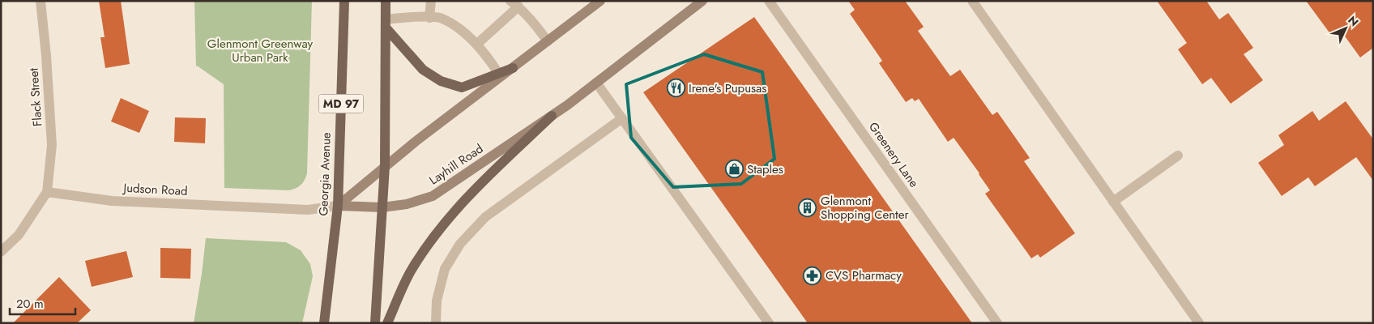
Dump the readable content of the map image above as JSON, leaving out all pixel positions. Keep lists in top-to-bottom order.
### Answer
{
  "streets": {
    "main road": ["MD 97", "Layhill Road", "Georgia Avenue"],
    "street": ["Flack Street", "Greenery Lane", "Judson Road"]
  },
  "crossings": [
    ["Flack Street", "Judson Road"],
    ["Layhill Road", "Georgia Avenue"],
    ["Layhill Road", "Judson Road"],
    ["Georgia Avenue", "Judson Road"]
  ],
  "parks": ["Glenmont Greenway Urban Park"],
  "places": {
    "restaurant": ["Irene's Pupusas"],
    "shop": ["Staples"],
    "building": ["Glenmont Shopping Center"],
    "pharmacy": ["CVS Pharmacy"]
  },
  "scale_bar": "20 m",
  "north": "top right"
}
